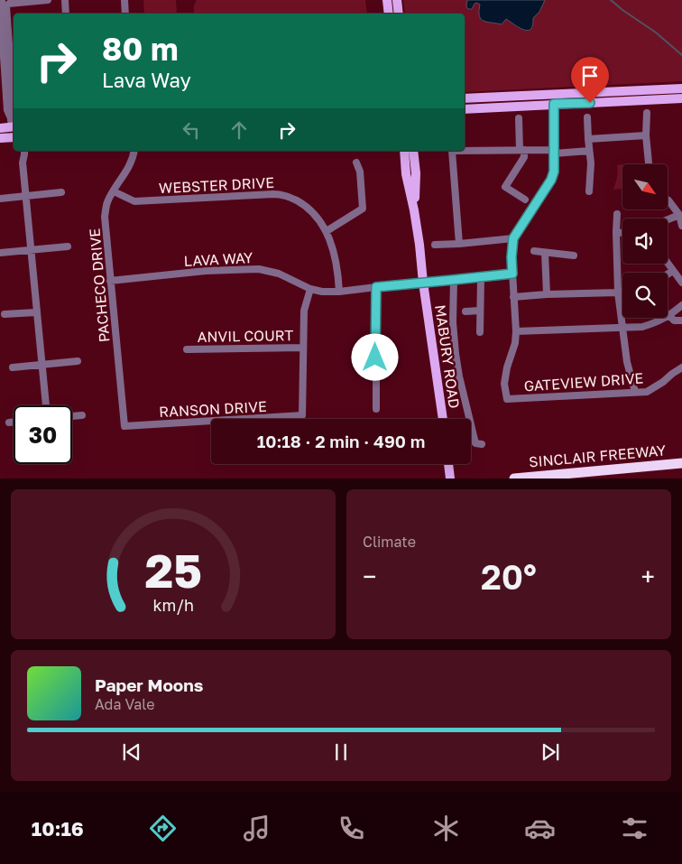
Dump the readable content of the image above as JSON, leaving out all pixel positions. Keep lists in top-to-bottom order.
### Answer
{
  "streets": {
    "highway": ["SINCLAIR FREEWAY"],
    "main road": ["MABURY ROAD"],
    "street": [
      "WEBSTER DRIVE",
      "LAVA WAY",
      "PACHECO DRIVE",
      "ANVIL COURT",
      "GATEVIEW DRIVE",
      "RANSON DRIVE"
    ]
  },
  "crossings": [
    ["WEBSTER DRIVE", "LAVA WAY"],
    ["WEBSTER DRIVE", "PACHECO DRIVE"],
    ["LAVA WAY", "PACHECO DRIVE"],
    ["LAVA WAY", "MABURY ROAD"],
    ["PACHECO DRIVE", "RANSON DRIVE"],
    ["ANVIL COURT", "RANSON DRIVE"]
  ],
  "north": "bottom right",
  "page": {
    "turn": ["80 m", "Lava Way"],
    "limit": "30",
    "trip": "10:18 · 2 min · 490 m",
    "tile": "Climate",
    "heat": ["−", "20°", "+"],
    "song": ["Paper Moons", "Ada Vale"],
    "tabs": "10:16",
    "gauge": ["25", "km/h"]
  }
}
